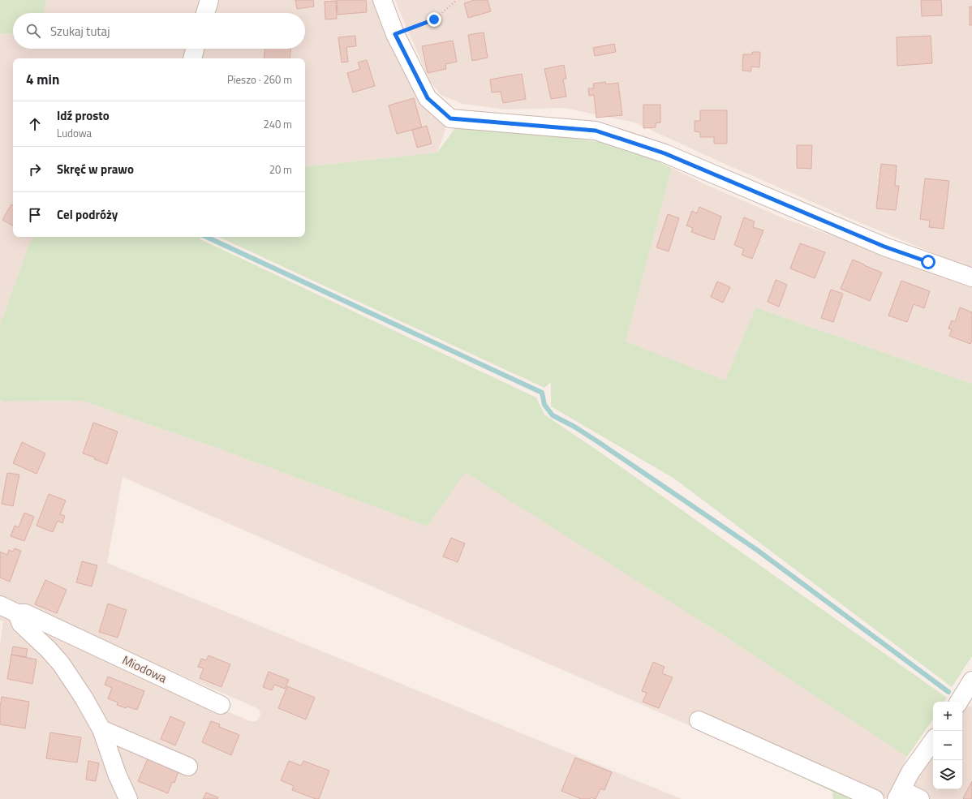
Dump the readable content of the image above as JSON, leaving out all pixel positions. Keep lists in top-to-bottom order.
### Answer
{
  "streets": {
    "street": ["Miodowa"]
  },
  "page": {
    "search": "Szukaj tutaj",
    "heading": ["4 min", "Pieszo · 260 m"],
    "list": [
      ["Idź prosto", "Ludowa", "240 m"],
      ["Skręć w prawo", "20 m"],
      "Cel podróży"
    ],
    "map_buttons": ["+", "−"]
  }
}
